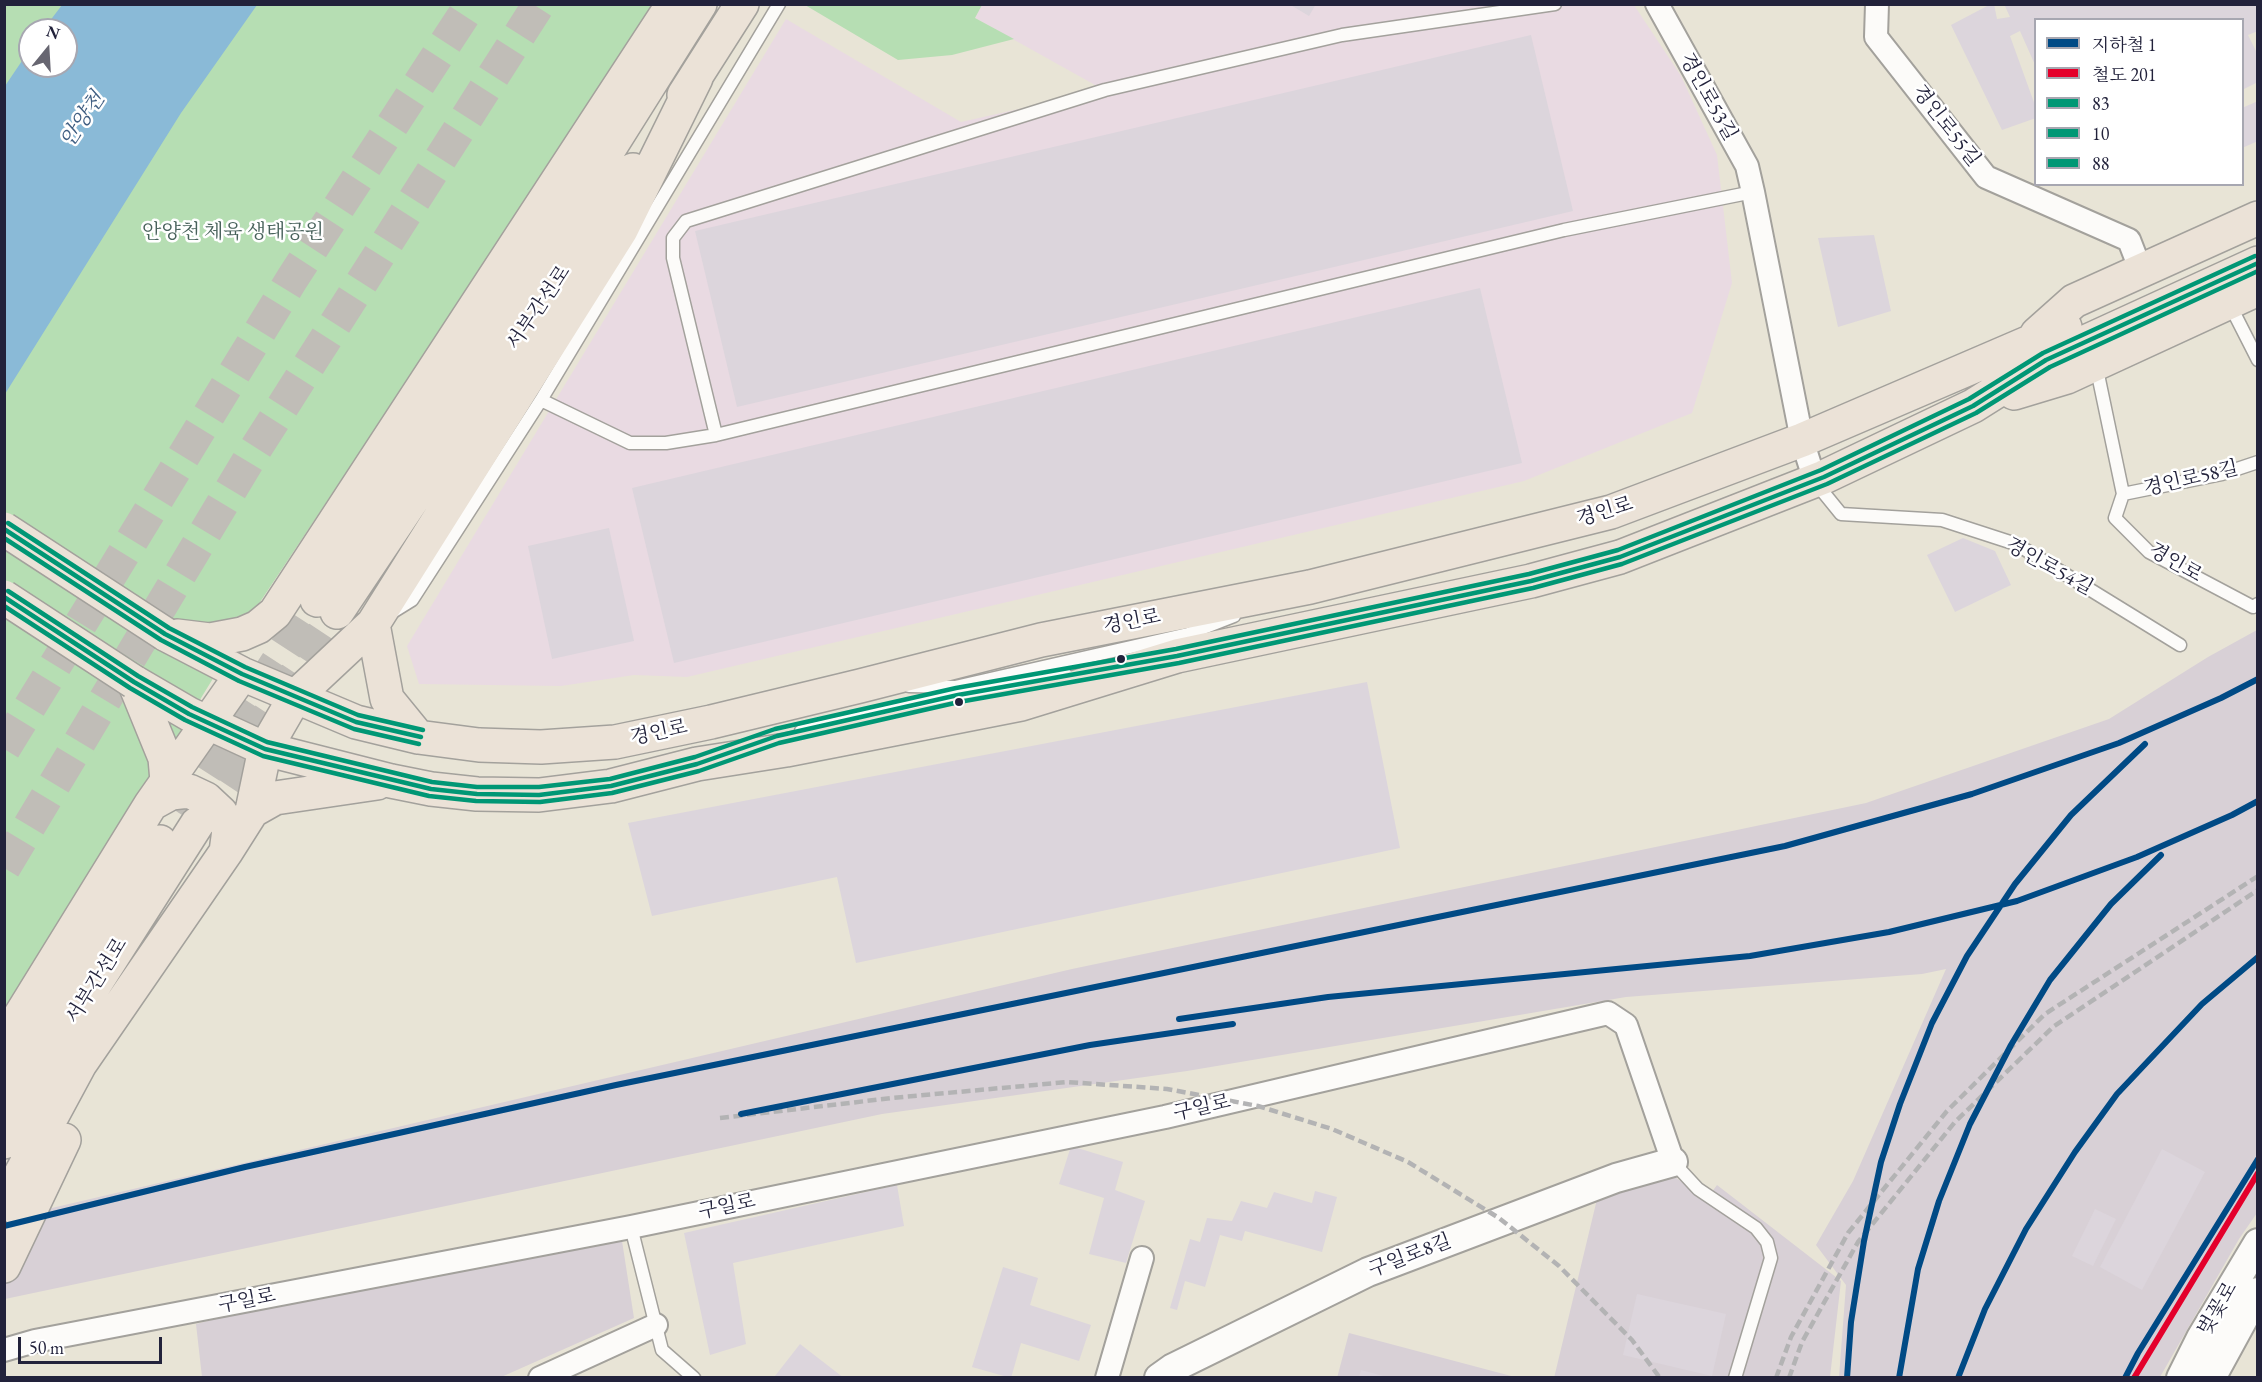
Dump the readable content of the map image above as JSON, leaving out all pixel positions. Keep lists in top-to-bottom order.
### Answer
{
  "streets": {
    "main road": ["서부간선로", "경인로"],
    "street": [
      "경인로53길",
      "경인로55길",
      "구일로",
      "구일로8길",
      "벚꽃로"
    ],
    "lane": ["경인로58길", "경인로54길"]
  },
  "crossings": [
    ["경인로53길", "경인로"],
    ["경인로53길", "경인로54길"],
    ["경인로58길", "경인로"],
    ["경인로", "경인로54길"],
    ["구일로", "구일로8길"]
  ],
  "water": ["안양천"],
  "parks": ["안양천 체육 생태공원"],
  "lines": [
    "transit line 88",
    "transit line 83",
    "transit line 10",
    "metro line 1",
    "rail line 201"
  ],
  "legend": [
    "지하철 1",
    "철도 201",
    "83",
    "10",
    "88"
  ],
  "scale_bar": "50 m",
  "north": "top"
}
